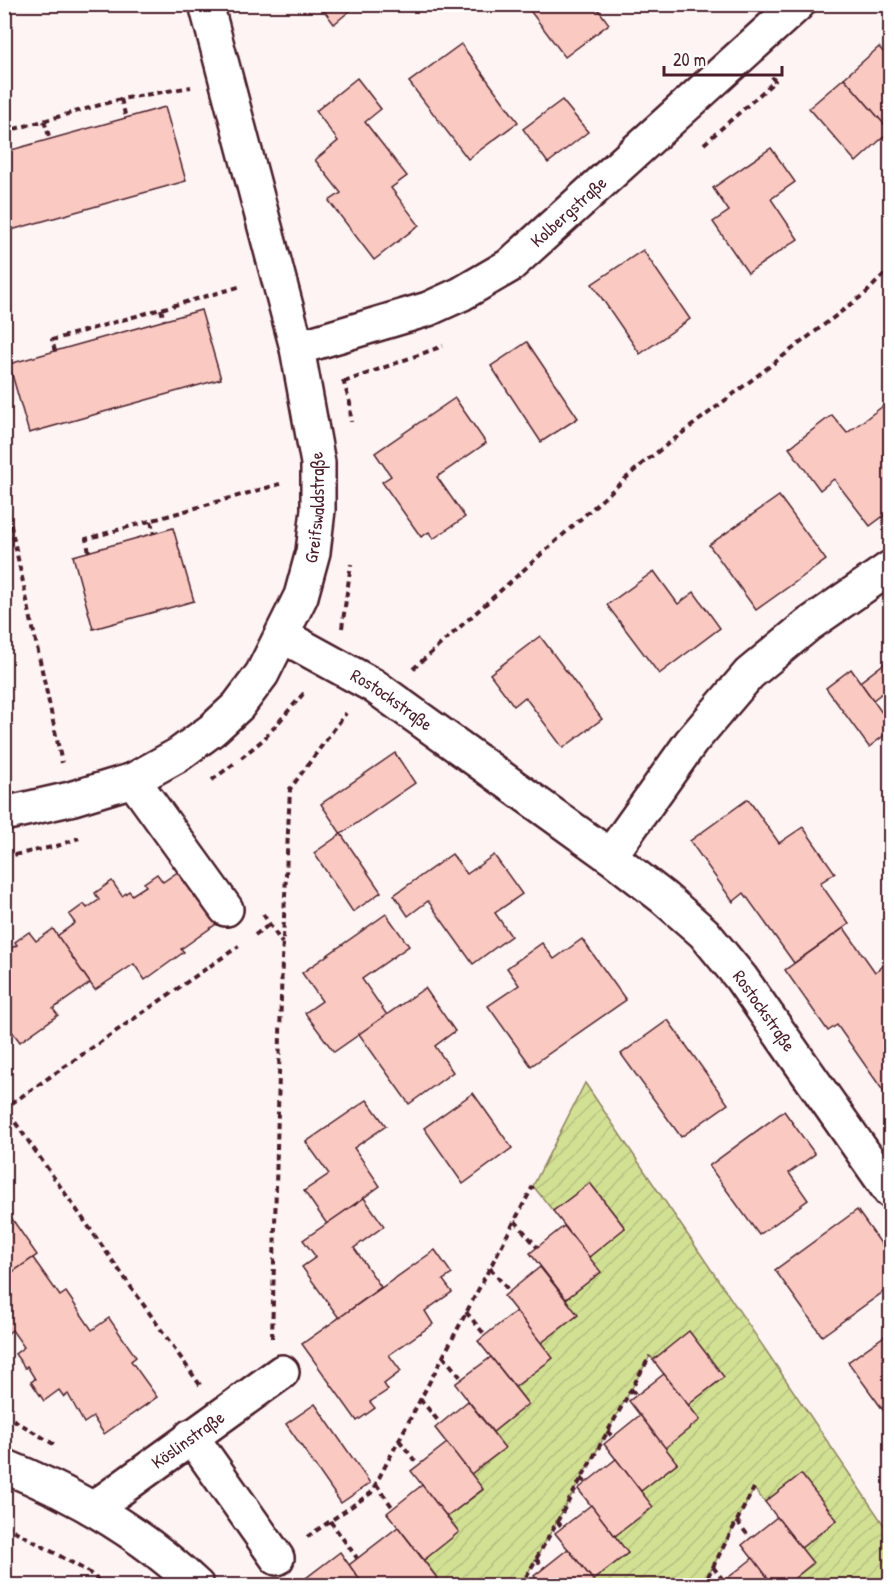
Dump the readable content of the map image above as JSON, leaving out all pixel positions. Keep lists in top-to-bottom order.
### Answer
{
  "streets": {
    "street": [
      "Kolbergstraße",
      "Greifswaldstraße",
      "Rostockstraße",
      "Köslinstraße"
    ]
  },
  "crossings": [
    ["Kolbergstraße", "Greifswaldstraße"],
    ["Greifswaldstraße", "Rostockstraße"]
  ],
  "scale_bar": "20 m"
}
